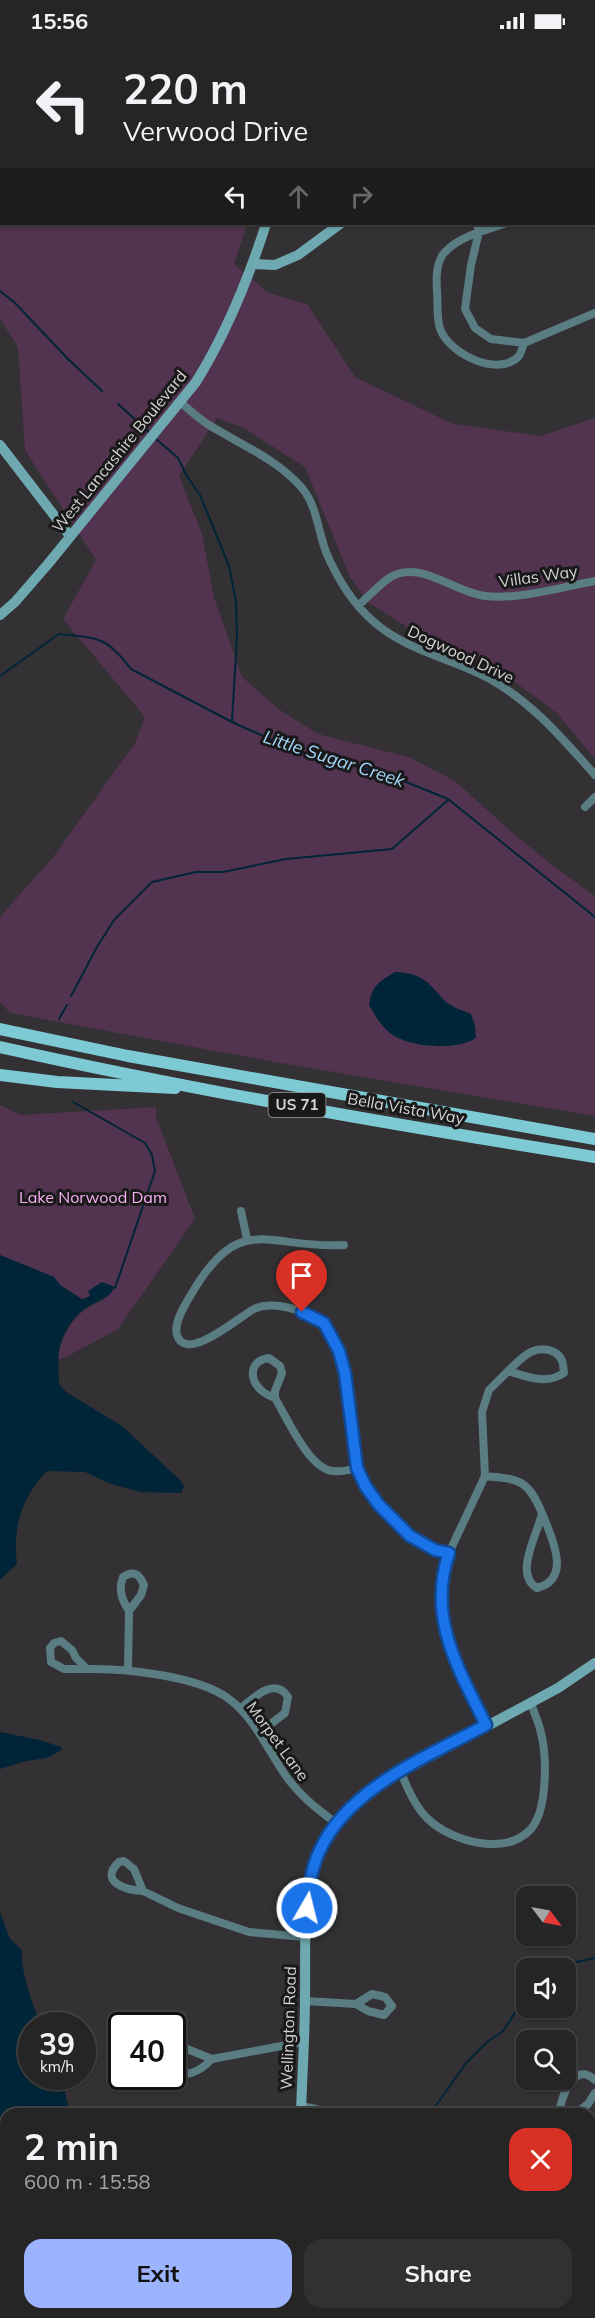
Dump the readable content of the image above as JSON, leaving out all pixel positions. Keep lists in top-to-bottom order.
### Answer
{
  "streets": {
    "main road": ["US 71", "Bella Vista Way"],
    "street": [
      "West Lancashire Boulevard",
      "Villas Way",
      "Dogwood Drive",
      "Morpet Lane",
      "Wellington Road"
    ]
  },
  "crossings": [
    ["West Lancashire Boulevard", "Dogwood Drive"],
    ["Villas Way", "Dogwood Drive"],
    ["Morpet Lane", "Wellington Road"]
  ],
  "water": ["Little Sugar Creek"],
  "parks": ["Lake Norwood Dam"],
  "north": "bottom right",
  "page": {
    "status": "15:56",
    "turn": ["220 m", "Verwood Drive"],
    "speed": "39 km/h",
    "limit": "40",
    "heading": ["2 min", "600 m · 15:58"],
    "buttons": ["Exit", "Share"]
  }
}
